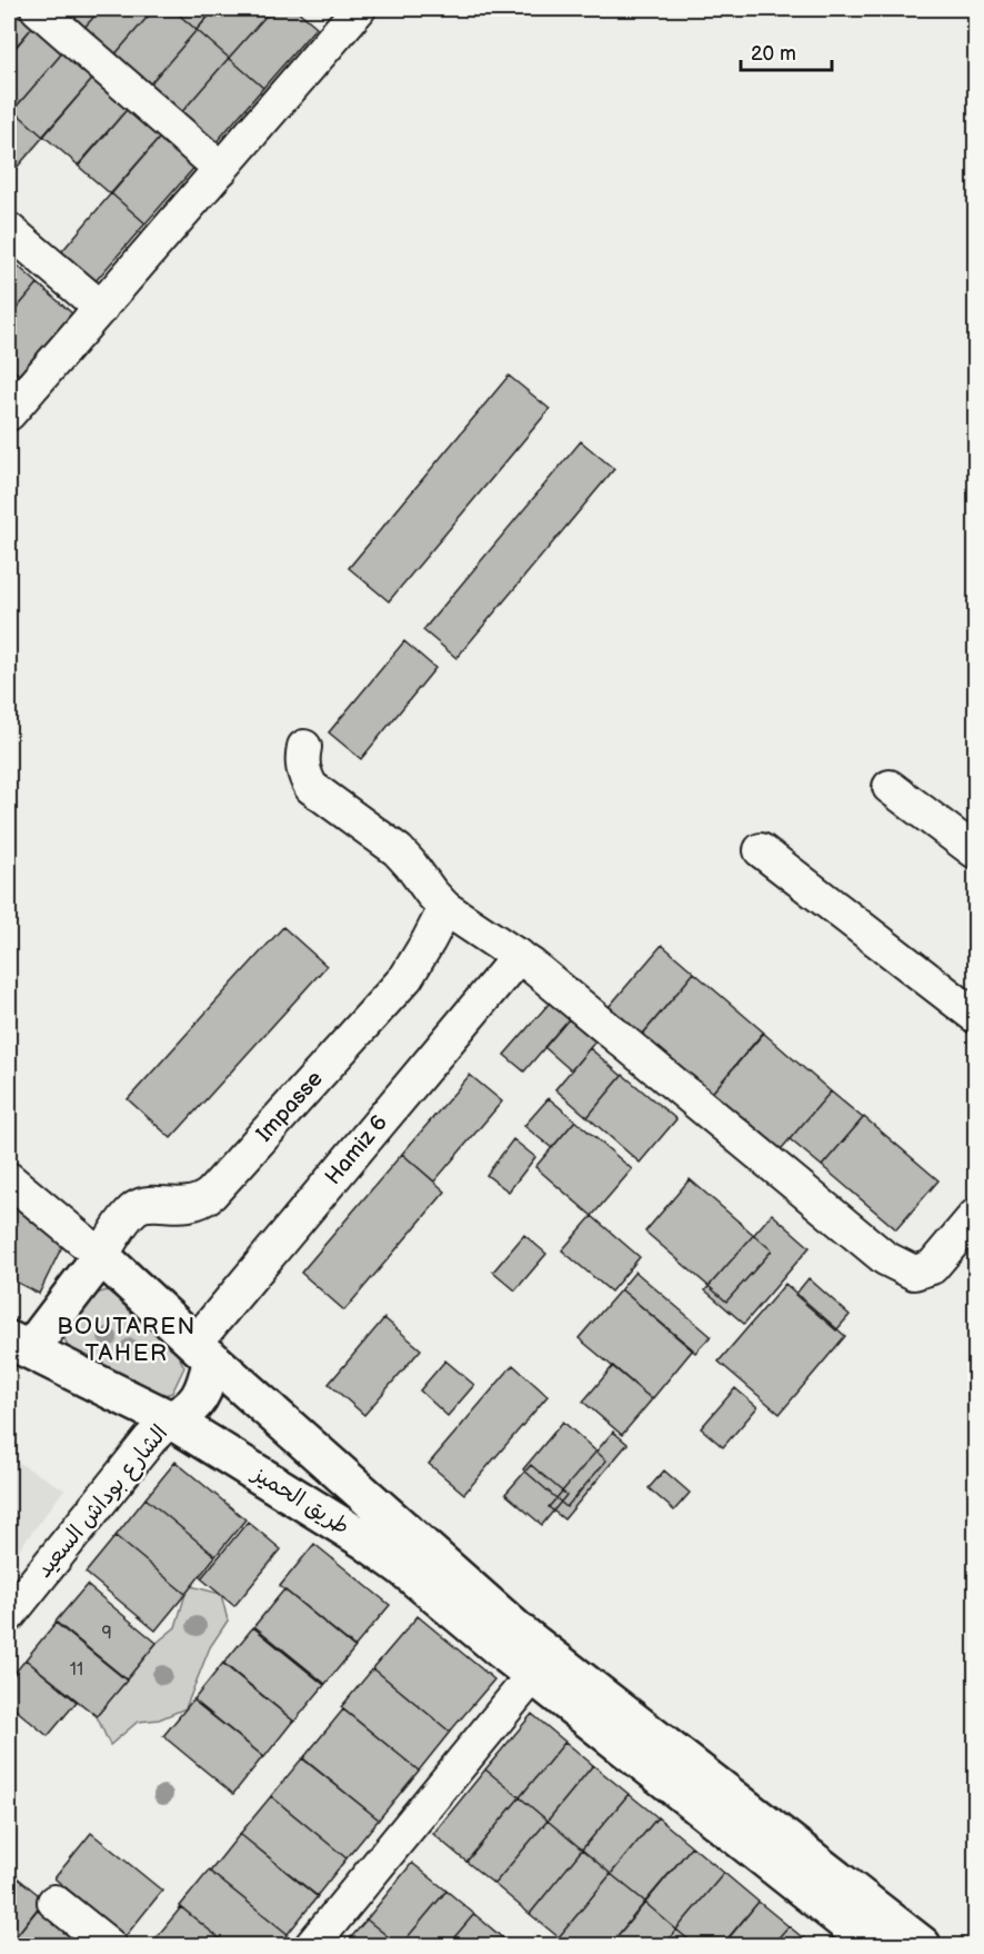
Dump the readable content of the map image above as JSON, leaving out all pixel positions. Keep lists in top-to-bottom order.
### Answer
{
  "streets": {
    "main road": ["طريق الحميز"],
    "street": ["Impasse", "Hamiz 6", "الشارع بوداش السعيد"]
  },
  "crossings": [
    ["طريق الحميز", "الشارع بوداش السعيد"]
  ],
  "districts": ["BOUTAREN TAHER"],
  "house_numbers": ["9", "11"],
  "scale_bar": "20 m"
}
